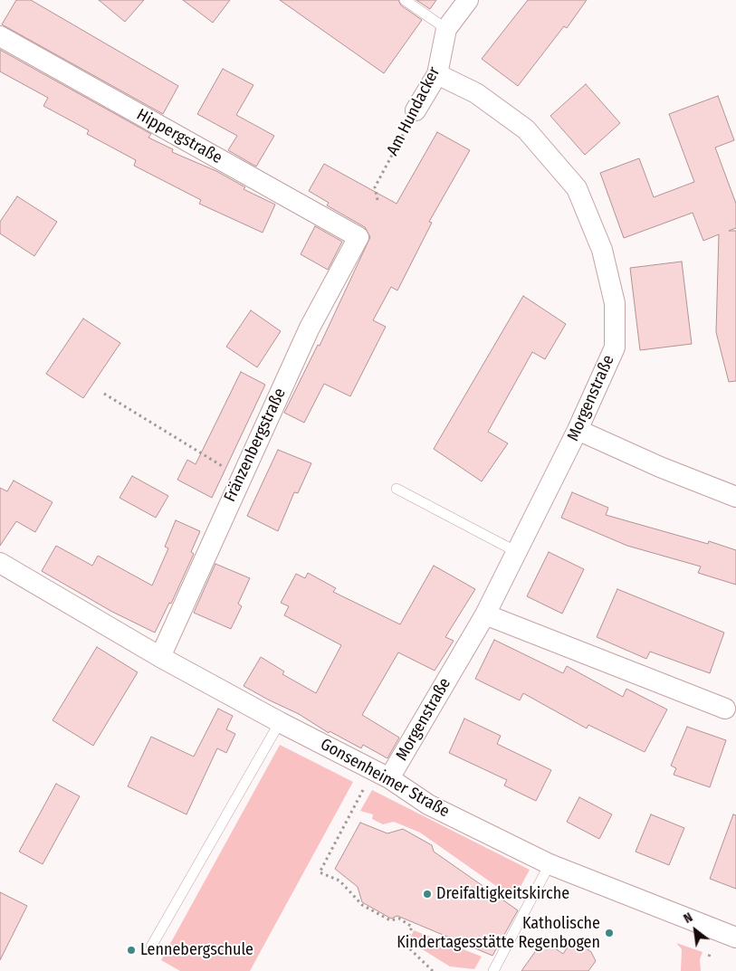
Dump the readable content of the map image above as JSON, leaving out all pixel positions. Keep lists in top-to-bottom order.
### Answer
{
  "streets": {
    "street": [
      "Am Hundacker",
      "Hippergstraße",
      "Morgenstraße",
      "Fränzenbergstraße",
      "Gonsenheimer Straße"
    ]
  },
  "crossings": [
    ["Am Hundacker", "Morgenstraße"],
    ["Hippergstraße", "Fränzenbergstraße"],
    ["Morgenstraße", "Gonsenheimer Straße"],
    ["Fränzenbergstraße", "Gonsenheimer Straße"]
  ],
  "places": ["Dreifaltigkeitskirche", "Katholische Kindertagesstätte Regenbogen", "Lennebergschule"],
  "north": "top left"
}
